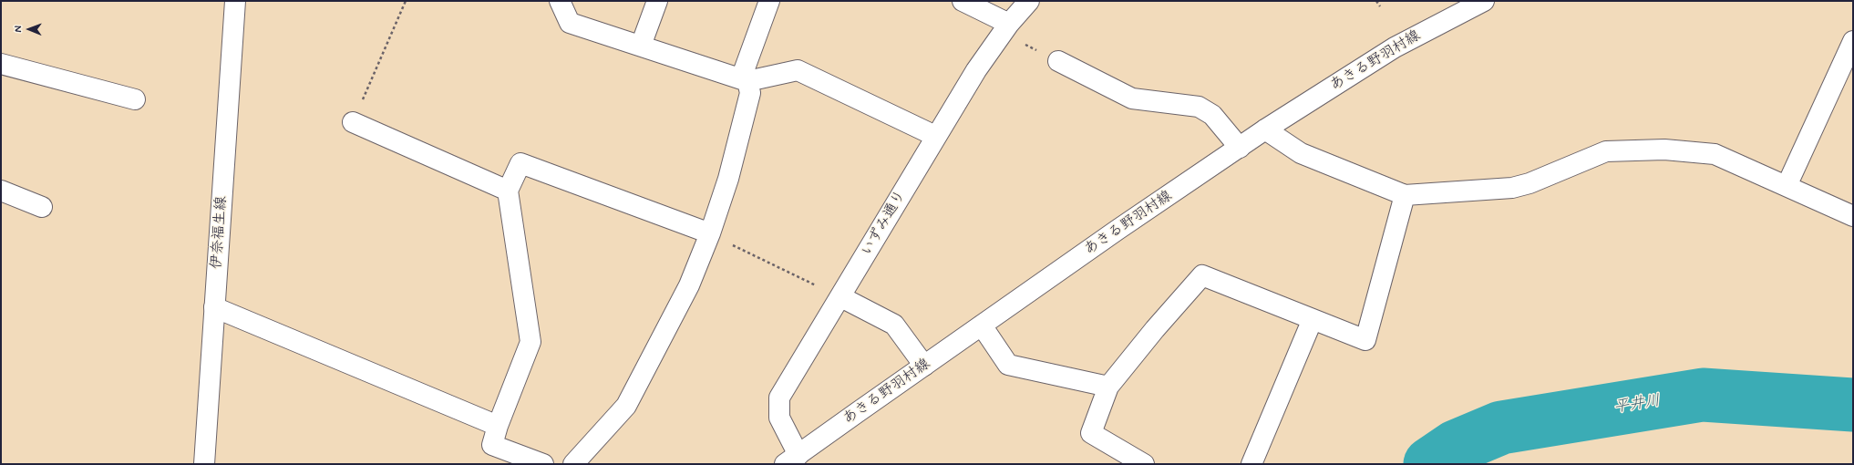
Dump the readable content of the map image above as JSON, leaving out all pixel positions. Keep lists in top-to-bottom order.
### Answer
{
  "streets": {
    "main road": ["あきる野羽村線", "いずみ通り", "伊奈福生線"]
  },
  "crossings": [
    ["あきる野羽村線", "いずみ通り"]
  ],
  "water": ["平井川"],
  "north": "left"
}
